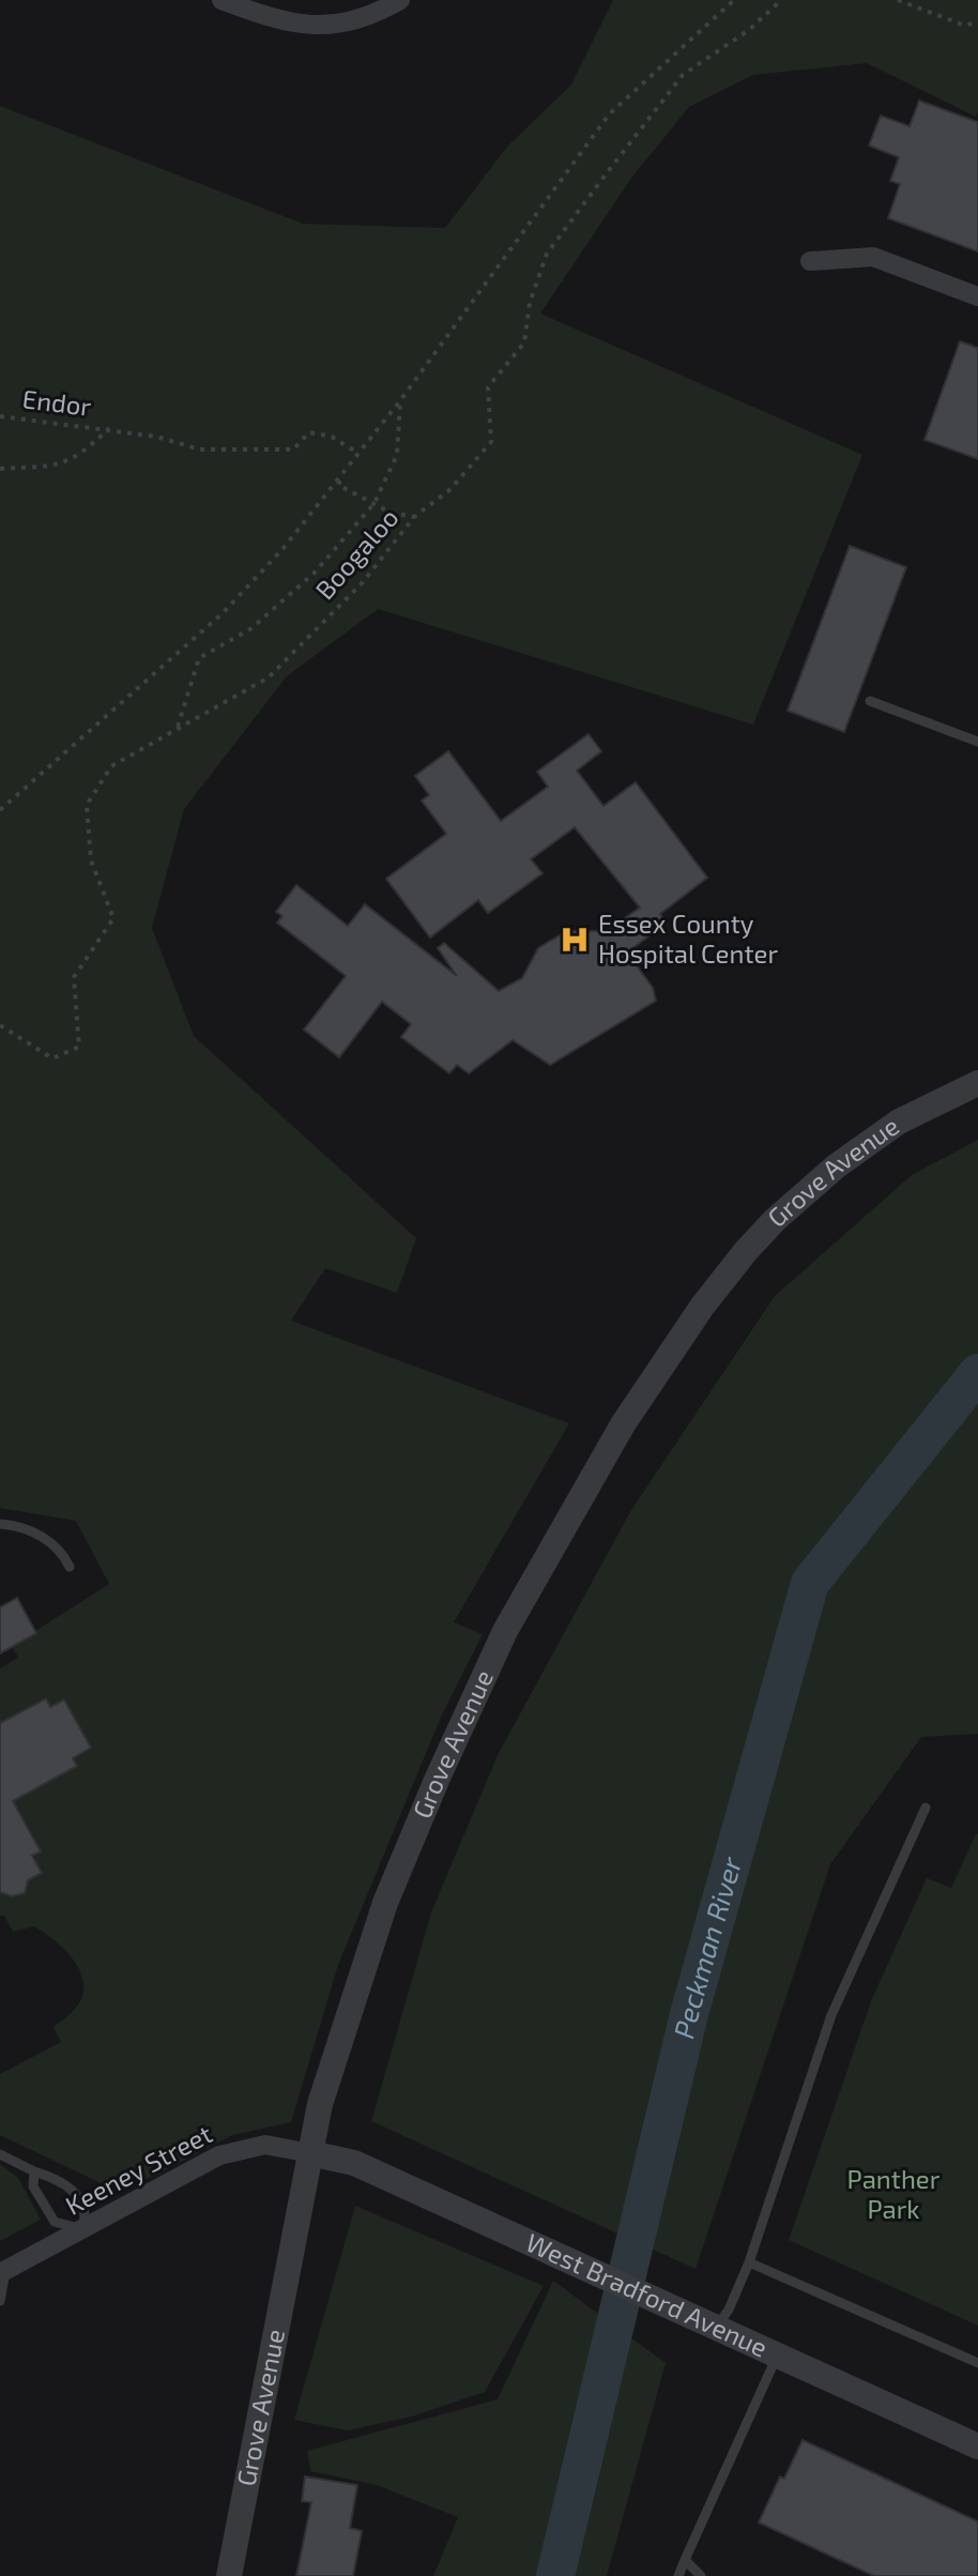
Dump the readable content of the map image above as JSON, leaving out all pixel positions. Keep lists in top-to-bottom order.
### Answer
{
  "streets": {
    "street": ["Grove Avenue", "Keeney Street", "West Bradford Avenue"],
    "path": ["Endor", "Boogaloo"]
  },
  "crossings": [
    ["Grove Avenue", "Keeney Street"],
    ["Grove Avenue", "West Bradford Avenue"],
    ["Keeney Street", "West Bradford Avenue"]
  ],
  "water": ["Peckman River"],
  "parks": ["Panther Park"],
  "places": {
    "hospital": ["Essex County Hospital Center"]
  }
}
